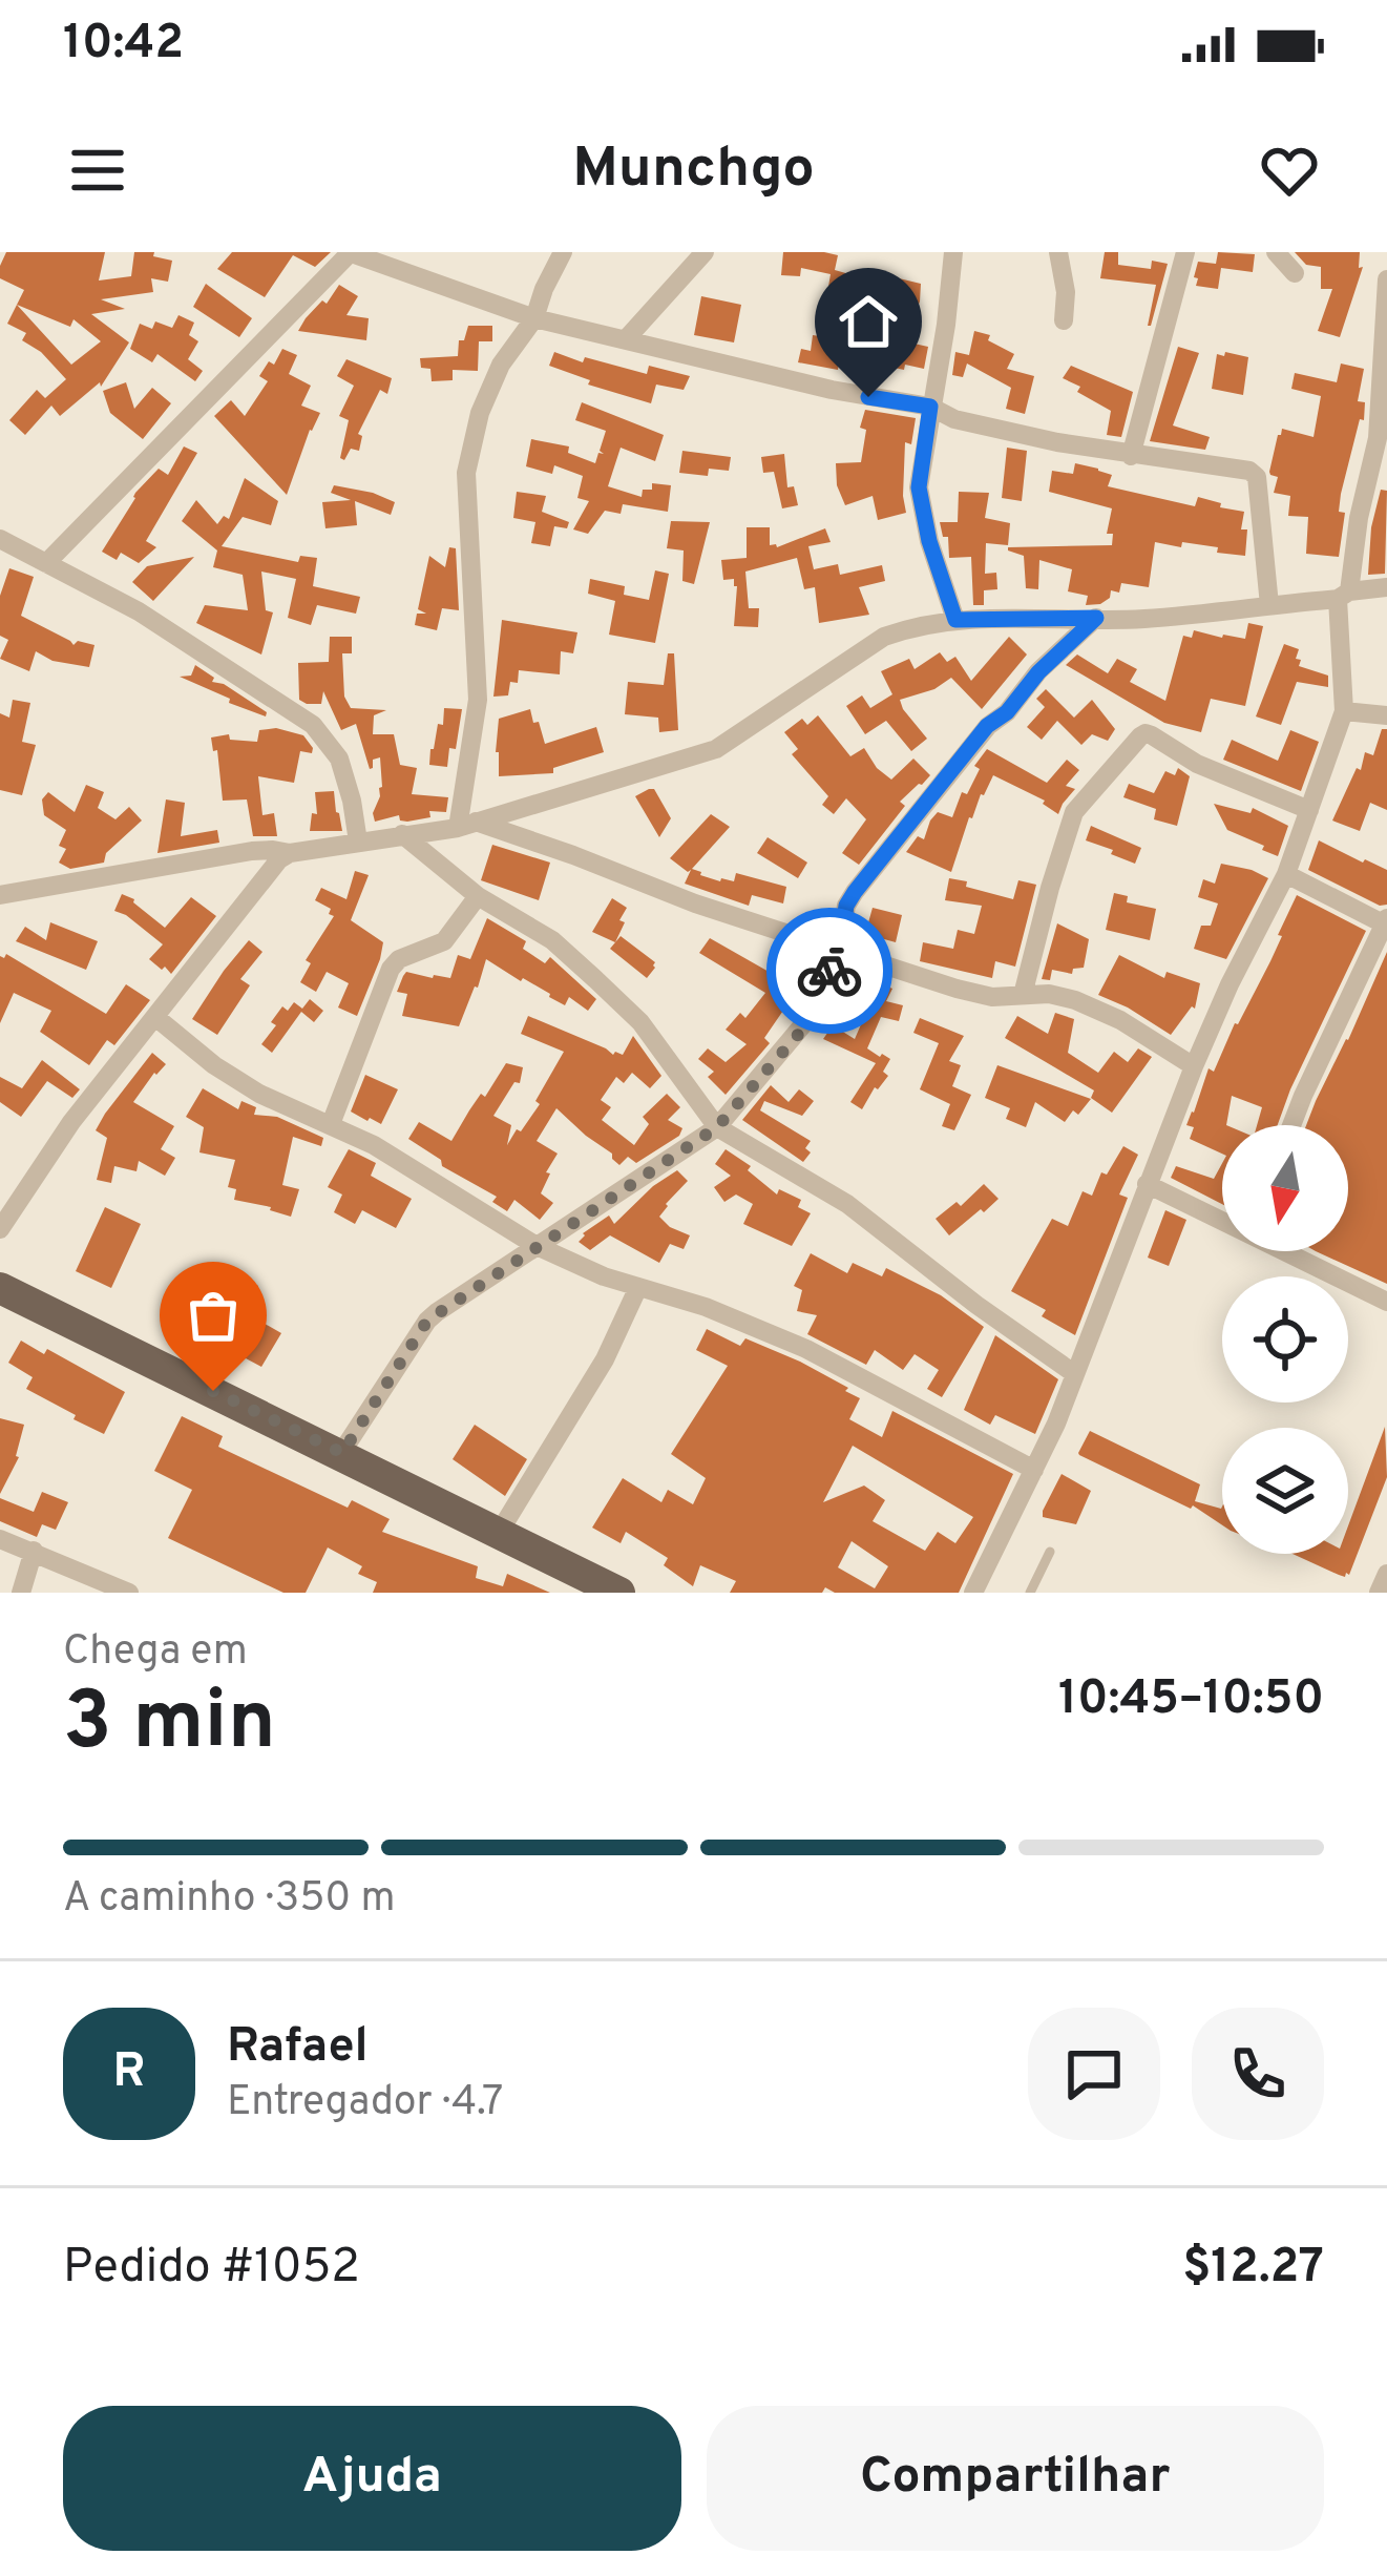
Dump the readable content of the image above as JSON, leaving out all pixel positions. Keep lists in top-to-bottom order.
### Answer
{
  "north": "bottom",
  "page": {
    "status": "10:42",
    "header": "Munchgo",
    "heading": ["3 min", "Chega em", "10:45–10:50"],
    "panel": [
      "Rafael",
      "Entregador · 4.7",
      "Pedido #1052",
      "$12.27"
    ],
    "bar": "A caminho · 350 m",
    "round": "R",
    "buttons": ["Ajuda", "Compartilhar"]
  }
}
